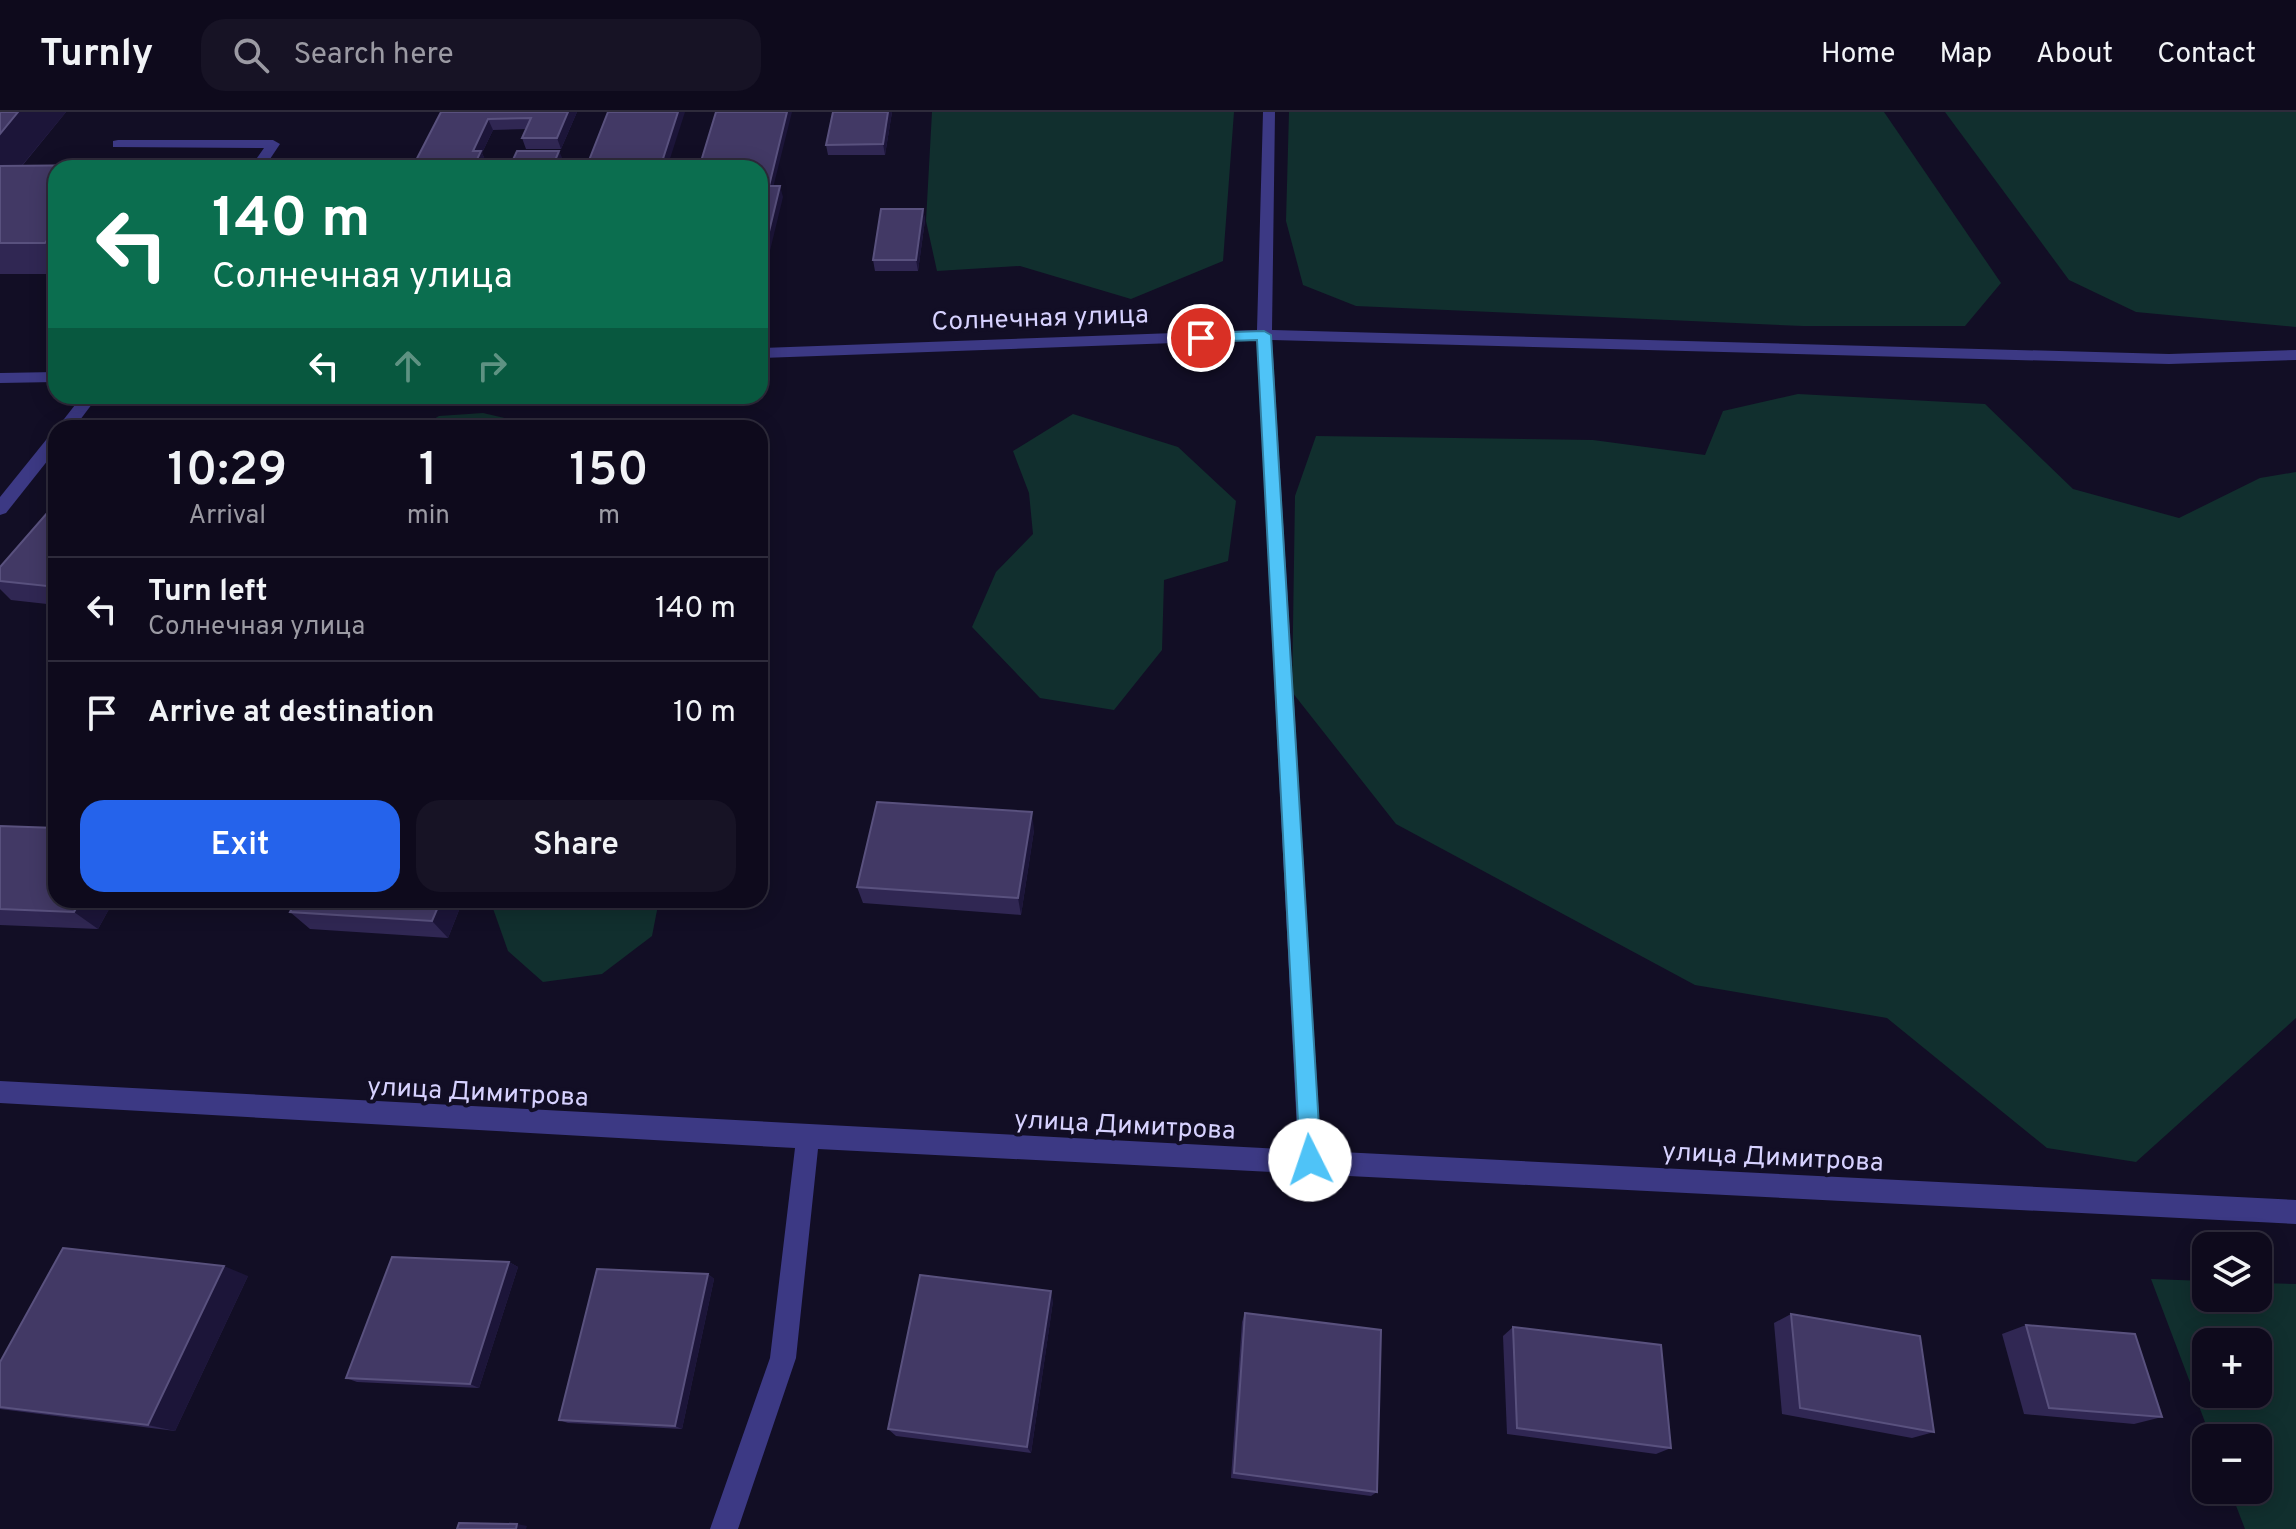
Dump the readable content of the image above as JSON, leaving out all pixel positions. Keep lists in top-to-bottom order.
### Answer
{
  "streets": {
    "street": ["Солнечная улица", "улица Димитрова"]
  },
  "page": {
    "header": "Turnly",
    "search": "Search here",
    "nav": [
      "Home",
      "Map",
      "About",
      "Contact"
    ],
    "turn": ["140 m", "Солнечная улица"],
    "eta": [
      "10:29",
      "Arrival",
      "1",
      "min",
      "150",
      "m"
    ],
    "list": [
      {
        "name": "Turn left",
        "note": "Солнечная улица",
        "value": "140 m"
      },
      {
        "name": "Arrive at destination",
        "value": "10 m"
      }
    ],
    "buttons": ["Exit", "Share"],
    "map_buttons": ["+", "−"]
  }
}
